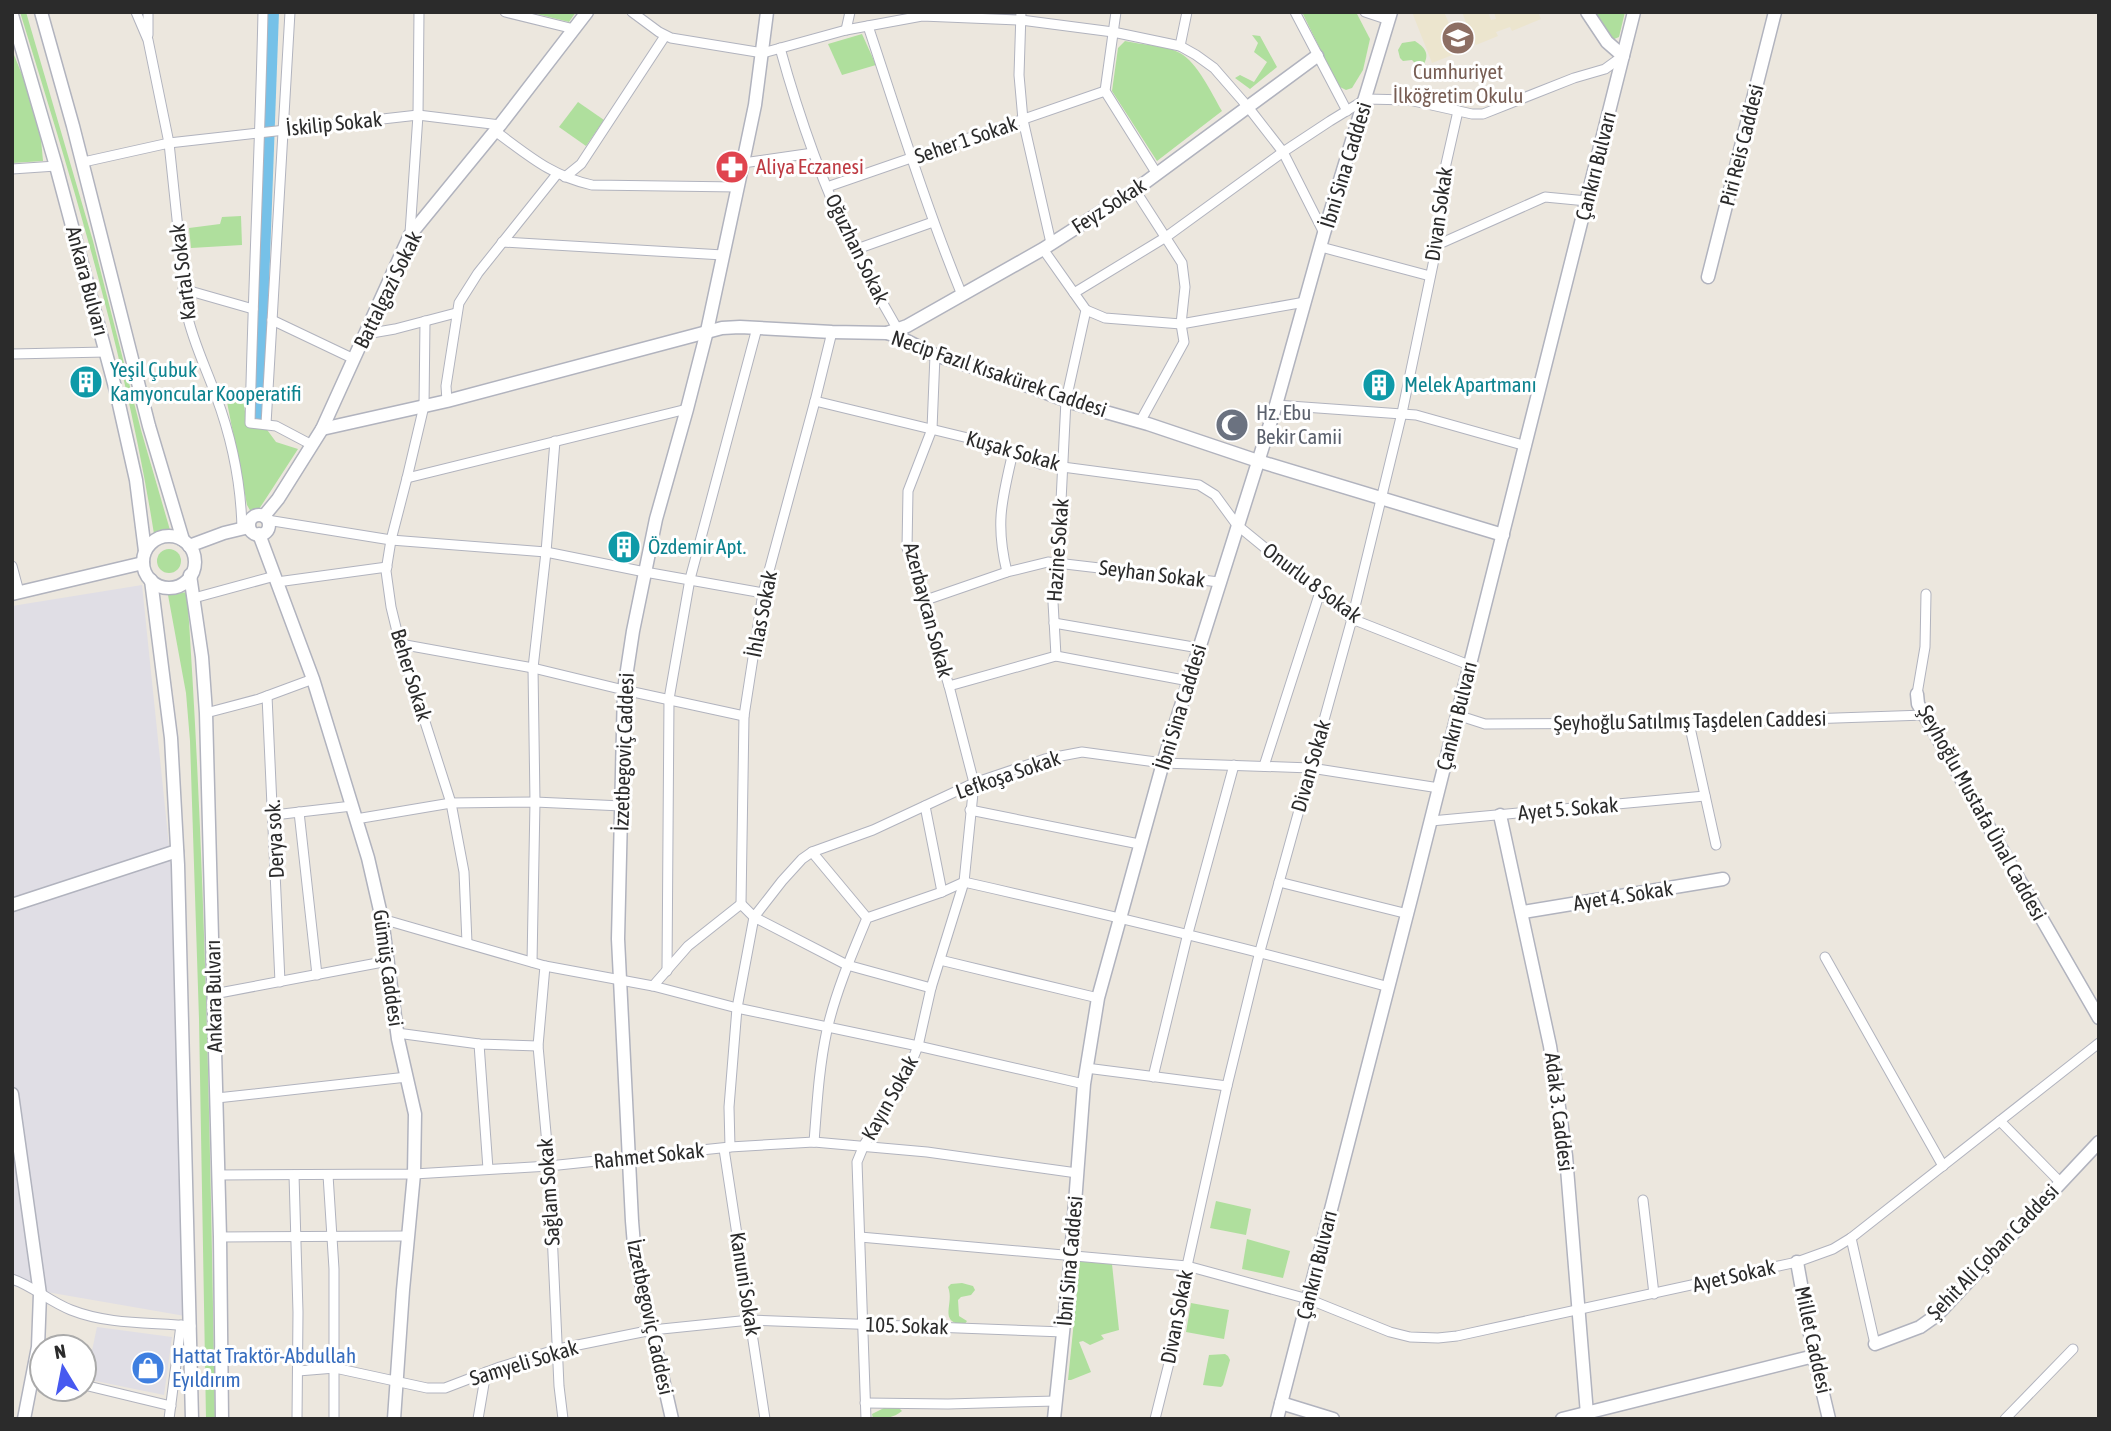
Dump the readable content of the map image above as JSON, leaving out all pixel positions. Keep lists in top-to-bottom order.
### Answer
{
  "streets": {
    "street": [
      "İskilip Sokak",
      "Seher 1 Sokak",
      "Piri Reis Caddesi",
      "İbni Sina Caddesi",
      "Çankırı Bulvarı",
      "Feyz Sokak",
      "Divan Sokak",
      "Oğuzhan Sokak",
      "Kartal Sokak",
      "Ankara Bulvarı",
      "Battalgazi Sokak",
      "Necip Fazıl Kısakürek Caddesi",
      "Kuşak Sokak",
      "Hazine Sokak",
      "Seyhan Sokak",
      "Onurlu 8 Sokak",
      "Azerbaycan Sokak",
      "İhlas Sokak",
      "Beher Sokak",
      "Şeyhoğlu Satılmış Taşdelen Caddesi",
      "İzzetbegoviç Caddesi",
      "Lefkoşa Sokak",
      "Ayet 5. Sokak",
      "Şeyhoğlu Mustafa Ünal Caddesi",
      "Derya sok.",
      "Ayet 4. Sokak",
      "Gümüş Caddesi",
      "Kayın Sokak",
      "Adak 3. Caddesi",
      "Rahmet Sokak",
      "Sağlam Sokak",
      "Şehit Ali Çoban Caddesi",
      "Ayet Sokak",
      "Kanuni Sokak",
      "105. Sokak",
      "Millet Caddesi",
      "Samyeli Sokak"
    ]
  },
  "crossings": [
    ["İskilip Sokak", "Kartal Sokak"],
    ["İskilip Sokak", "Battalgazi Sokak"],
    ["Seher 1 Sokak", "Oğuzhan Sokak"],
    ["İbni Sina Caddesi", "Necip Fazıl Kısakürek Caddesi"],
    ["İbni Sina Caddesi", "Kuşak Sokak"],
    ["İbni Sina Caddesi", "Seyhan Sokak"],
    ["İbni Sina Caddesi", "Onurlu 8 Sokak"],
    ["İbni Sina Caddesi", "Lefkoşa Sokak"],
    ["İbni Sina Caddesi", "Rahmet Sokak"],
    ["İbni Sina Caddesi", "Ayet Sokak"],
    ["İbni Sina Caddesi", "105. Sokak"],
    ["Çankırı Bulvarı", "Necip Fazıl Kısakürek Caddesi"],
    ["Çankırı Bulvarı", "Onurlu 8 Sokak"],
    ["Çankırı Bulvarı", "Şeyhoğlu Satılmış Taşdelen Caddesi"],
    ["Çankırı Bulvarı", "Lefkoşa Sokak"],
    ["Çankırı Bulvarı", "Ayet 5. Sokak"],
    ["Çankırı Bulvarı", "Ayet Sokak"],
    ["Feyz Sokak", "Oğuzhan Sokak"],
    ["Feyz Sokak", "Necip Fazıl Kısakürek Caddesi"],
    ["Divan Sokak", "Necip Fazıl Kısakürek Caddesi"],
    ["Divan Sokak", "Onurlu 8 Sokak"],
    ["Divan Sokak", "Lefkoşa Sokak"],
    ["Divan Sokak", "Ayet Sokak"],
    ["Oğuzhan Sokak", "Necip Fazıl Kısakürek Caddesi"],
    ["Kartal Sokak", "Battalgazi Sokak"],
    ["Kartal Sokak", "Gümüş Caddesi"],
    ["Ankara Bulvarı", "Rahmet Sokak"],
    ["Battalgazi Sokak", "Necip Fazıl Kısakürek Caddesi"],
    ["Battalgazi Sokak", "Gümüş Caddesi"],
    ["Necip Fazıl Kısakürek Caddesi", "Hazine Sokak"],
    ["Necip Fazıl Kısakürek Caddesi", "Azerbaycan Sokak"],
    ["Necip Fazıl Kısakürek Caddesi", "İhlas Sokak"],
    ["Necip Fazıl Kısakürek Caddesi", "Beher Sokak"],
    ["Necip Fazıl Kısakürek Caddesi", "İzzetbegoviç Caddesi"],
    ["Kuşak Sokak", "Hazine Sokak"],
    ["Kuşak Sokak", "Onurlu 8 Sokak"],
    ["Kuşak Sokak", "Azerbaycan Sokak"],
    ["Kuşak Sokak", "İhlas Sokak"],
    ["Hazine Sokak", "Seyhan Sokak"],
    ["Seyhan Sokak", "Azerbaycan Sokak"],
    ["Azerbaycan Sokak", "Lefkoşa Sokak"],
    ["Azerbaycan Sokak", "Kayın Sokak"],
    ["Şeyhoğlu Satılmış Taşdelen Caddesi", "Şeyhoğlu Mustafa Ünal Caddesi"],
    ["İzzetbegoviç Caddesi", "Rahmet Sokak"],
    ["İzzetbegoviç Caddesi", "Samyeli Sokak"],
    ["Lefkoşa Sokak", "Kayın Sokak"],
    ["Lefkoşa Sokak", "Kanuni Sokak"],
    ["Ayet 5. Sokak", "Adak 3. Caddesi"],
    ["Ayet 4. Sokak", "Adak 3. Caddesi"],
    ["Gümüş Caddesi", "Rahmet Sokak"],
    ["Gümüş Caddesi", "Samyeli Sokak"],
    ["Kayın Sokak", "Rahmet Sokak"],
    ["Kayın Sokak", "Ayet Sokak"],
    ["Kayın Sokak", "105. Sokak"],
    ["Adak 3. Caddesi", "Ayet Sokak"],
    ["Rahmet Sokak", "Sağlam Sokak"],
    ["Rahmet Sokak", "Kanuni Sokak"],
    ["Sağlam Sokak", "Samyeli Sokak"],
    ["Ayet Sokak", "Millet Caddesi"],
    ["Kanuni Sokak", "105. Sokak"],
    ["Kanuni Sokak", "Samyeli Sokak"],
    ["105. Sokak", "Samyeli Sokak"]
  ],
  "places": {
    "school or university": ["Cumhuriyet İlköğretim Okulu"],
    "pharmacy": ["Aliya Eczanesi"],
    "building": ["Yeşil Çubuk Kamyoncular Kooperatifi", "Melek Apartmanı", "Özdemir Apt."],
    "mosque": ["Hz. Ebu Bekir Camii"],
    "shop": ["Hattat Traktör-Abdullah Eyıldırım"]
  },
  "north": "top"
}
